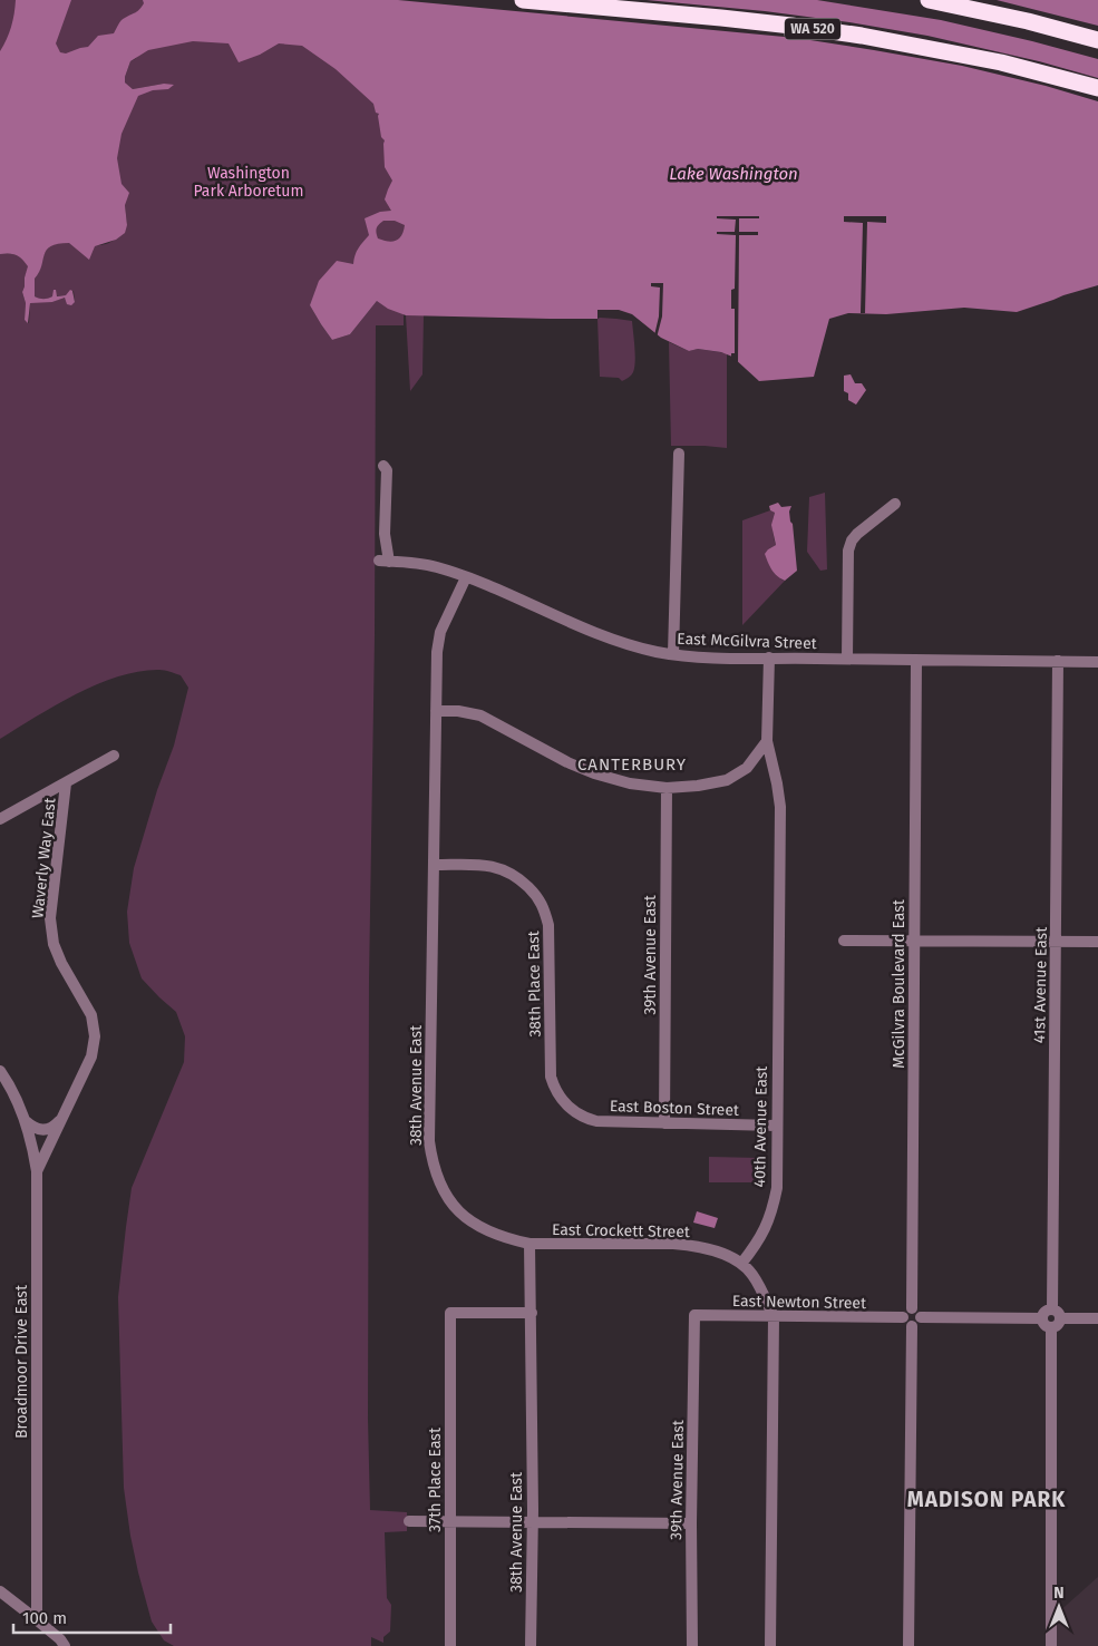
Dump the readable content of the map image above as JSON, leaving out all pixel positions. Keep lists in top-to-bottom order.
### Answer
{
  "streets": {
    "highway": ["WA 520"],
    "street": [
      "East McGilvra Street",
      "Waverly Way East",
      "39th Avenue East",
      "38th Place East",
      "McGilvra Boulevard East",
      "41st Avenue East",
      "38th Avenue East",
      "East Boston Street",
      "40th Avenue East",
      "East Crockett Street",
      "East Newton Street",
      "Broadmoor Drive East",
      "37th Place East"
    ]
  },
  "crossings": [
    ["East McGilvra Street", "McGilvra Boulevard East"],
    ["East McGilvra Street", "41st Avenue East"],
    ["East McGilvra Street", "38th Avenue East"],
    ["East McGilvra Street", "40th Avenue East"],
    ["Waverly Way East", "Broadmoor Drive East"],
    ["39th Avenue East", "East Boston Street"],
    ["39th Avenue East", "East Newton Street"],
    ["38th Place East", "38th Avenue East"],
    ["38th Place East", "East Boston Street"],
    ["McGilvra Boulevard East", "East Newton Street"],
    ["38th Avenue East", "East Crockett Street"],
    ["38th Avenue East", "37th Place East"],
    ["East Boston Street", "40th Avenue East"],
    ["40th Avenue East", "East Crockett Street"]
  ],
  "districts": ["CANTERBURY", "MADISON PARK"],
  "water": ["Lake Washington"],
  "parks": ["Washington Park Arboretum"],
  "scale_bar": "100 m",
  "north": "top"
}
